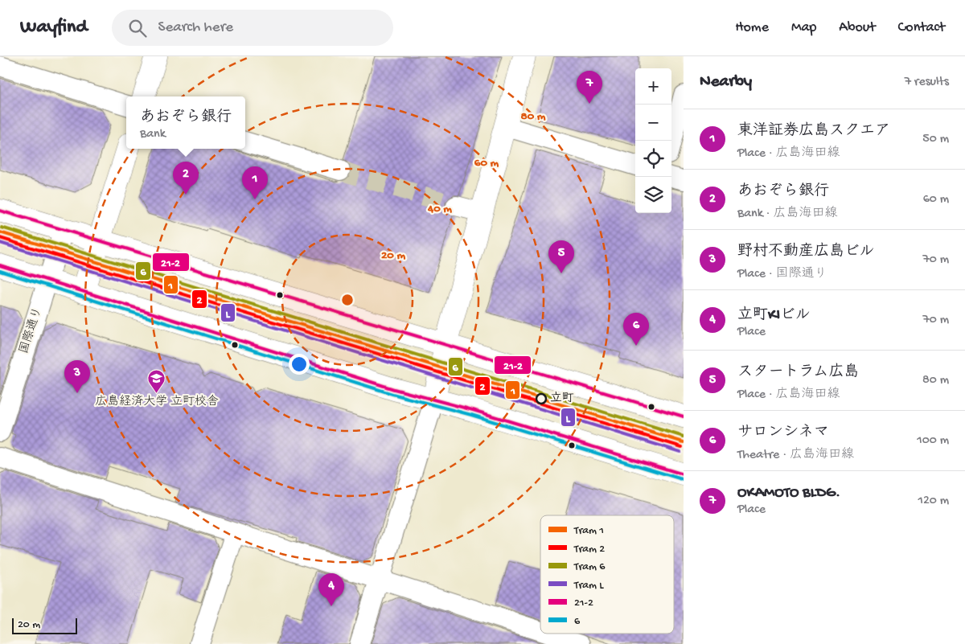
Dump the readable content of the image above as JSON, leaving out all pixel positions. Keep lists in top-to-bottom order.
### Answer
{
  "streets": {
    "street": ["国際通り"]
  },
  "places": {
    "school or university": ["広島経済大学 立町校舎"],
    "other": ["立町"]
  },
  "lines": [
    "transit line 21-2",
    "tram line 6",
    "tram line 1",
    "tram line 2",
    "tram line L",
    "transit line 6"
  ],
  "legend": [
    "Tram 1",
    "Tram 2",
    "Tram 6",
    "Tram L",
    "21-2",
    "6"
  ],
  "scale_bar": "20 m",
  "page": {
    "header": "Wayfind",
    "search": "Search here",
    "nav": [
      "Home",
      "Map",
      "About",
      "Contact"
    ],
    "heading": ["Nearby", "7 results"],
    "map_buttons": ["+", "−"],
    "pins": [
      "7",
      "2",
      "1",
      "5",
      "6",
      "3",
      "4"
    ],
    "popup": ["あおぞら銀行", "Bank"],
    "list": [
      {
        "mark": "1",
        "name": "東洋証券広島スクエア",
        "note": "Place · 広島海田線",
        "value": "50 m"
      },
      {
        "mark": "2",
        "name": "あおぞら銀行",
        "note": "Bank · 広島海田線",
        "value": "60 m"
      },
      {
        "mark": "3",
        "name": "野村不動産広島ビル",
        "note": "Place · 国際通り",
        "value": "70 m"
      },
      {
        "mark": "4",
        "name": "立町KIビル",
        "note": "Place",
        "value": "70 m"
      },
      {
        "mark": "5",
        "name": "スタートラム広島",
        "note": "Place · 広島海田線",
        "value": "80 m"
      },
      {
        "mark": "6",
        "name": "サロンシネマ",
        "note": "Theatre · 広島海田線",
        "value": "100 m"
      },
      {
        "mark": "7",
        "name": "OKAMOTO BLDG.",
        "note": "Place",
        "value": "120 m"
      }
    ],
    "scale": "20 m"
  },
  "rings": [
    "80 m",
    "60 m",
    "40 m",
    "20 m"
  ]
}
